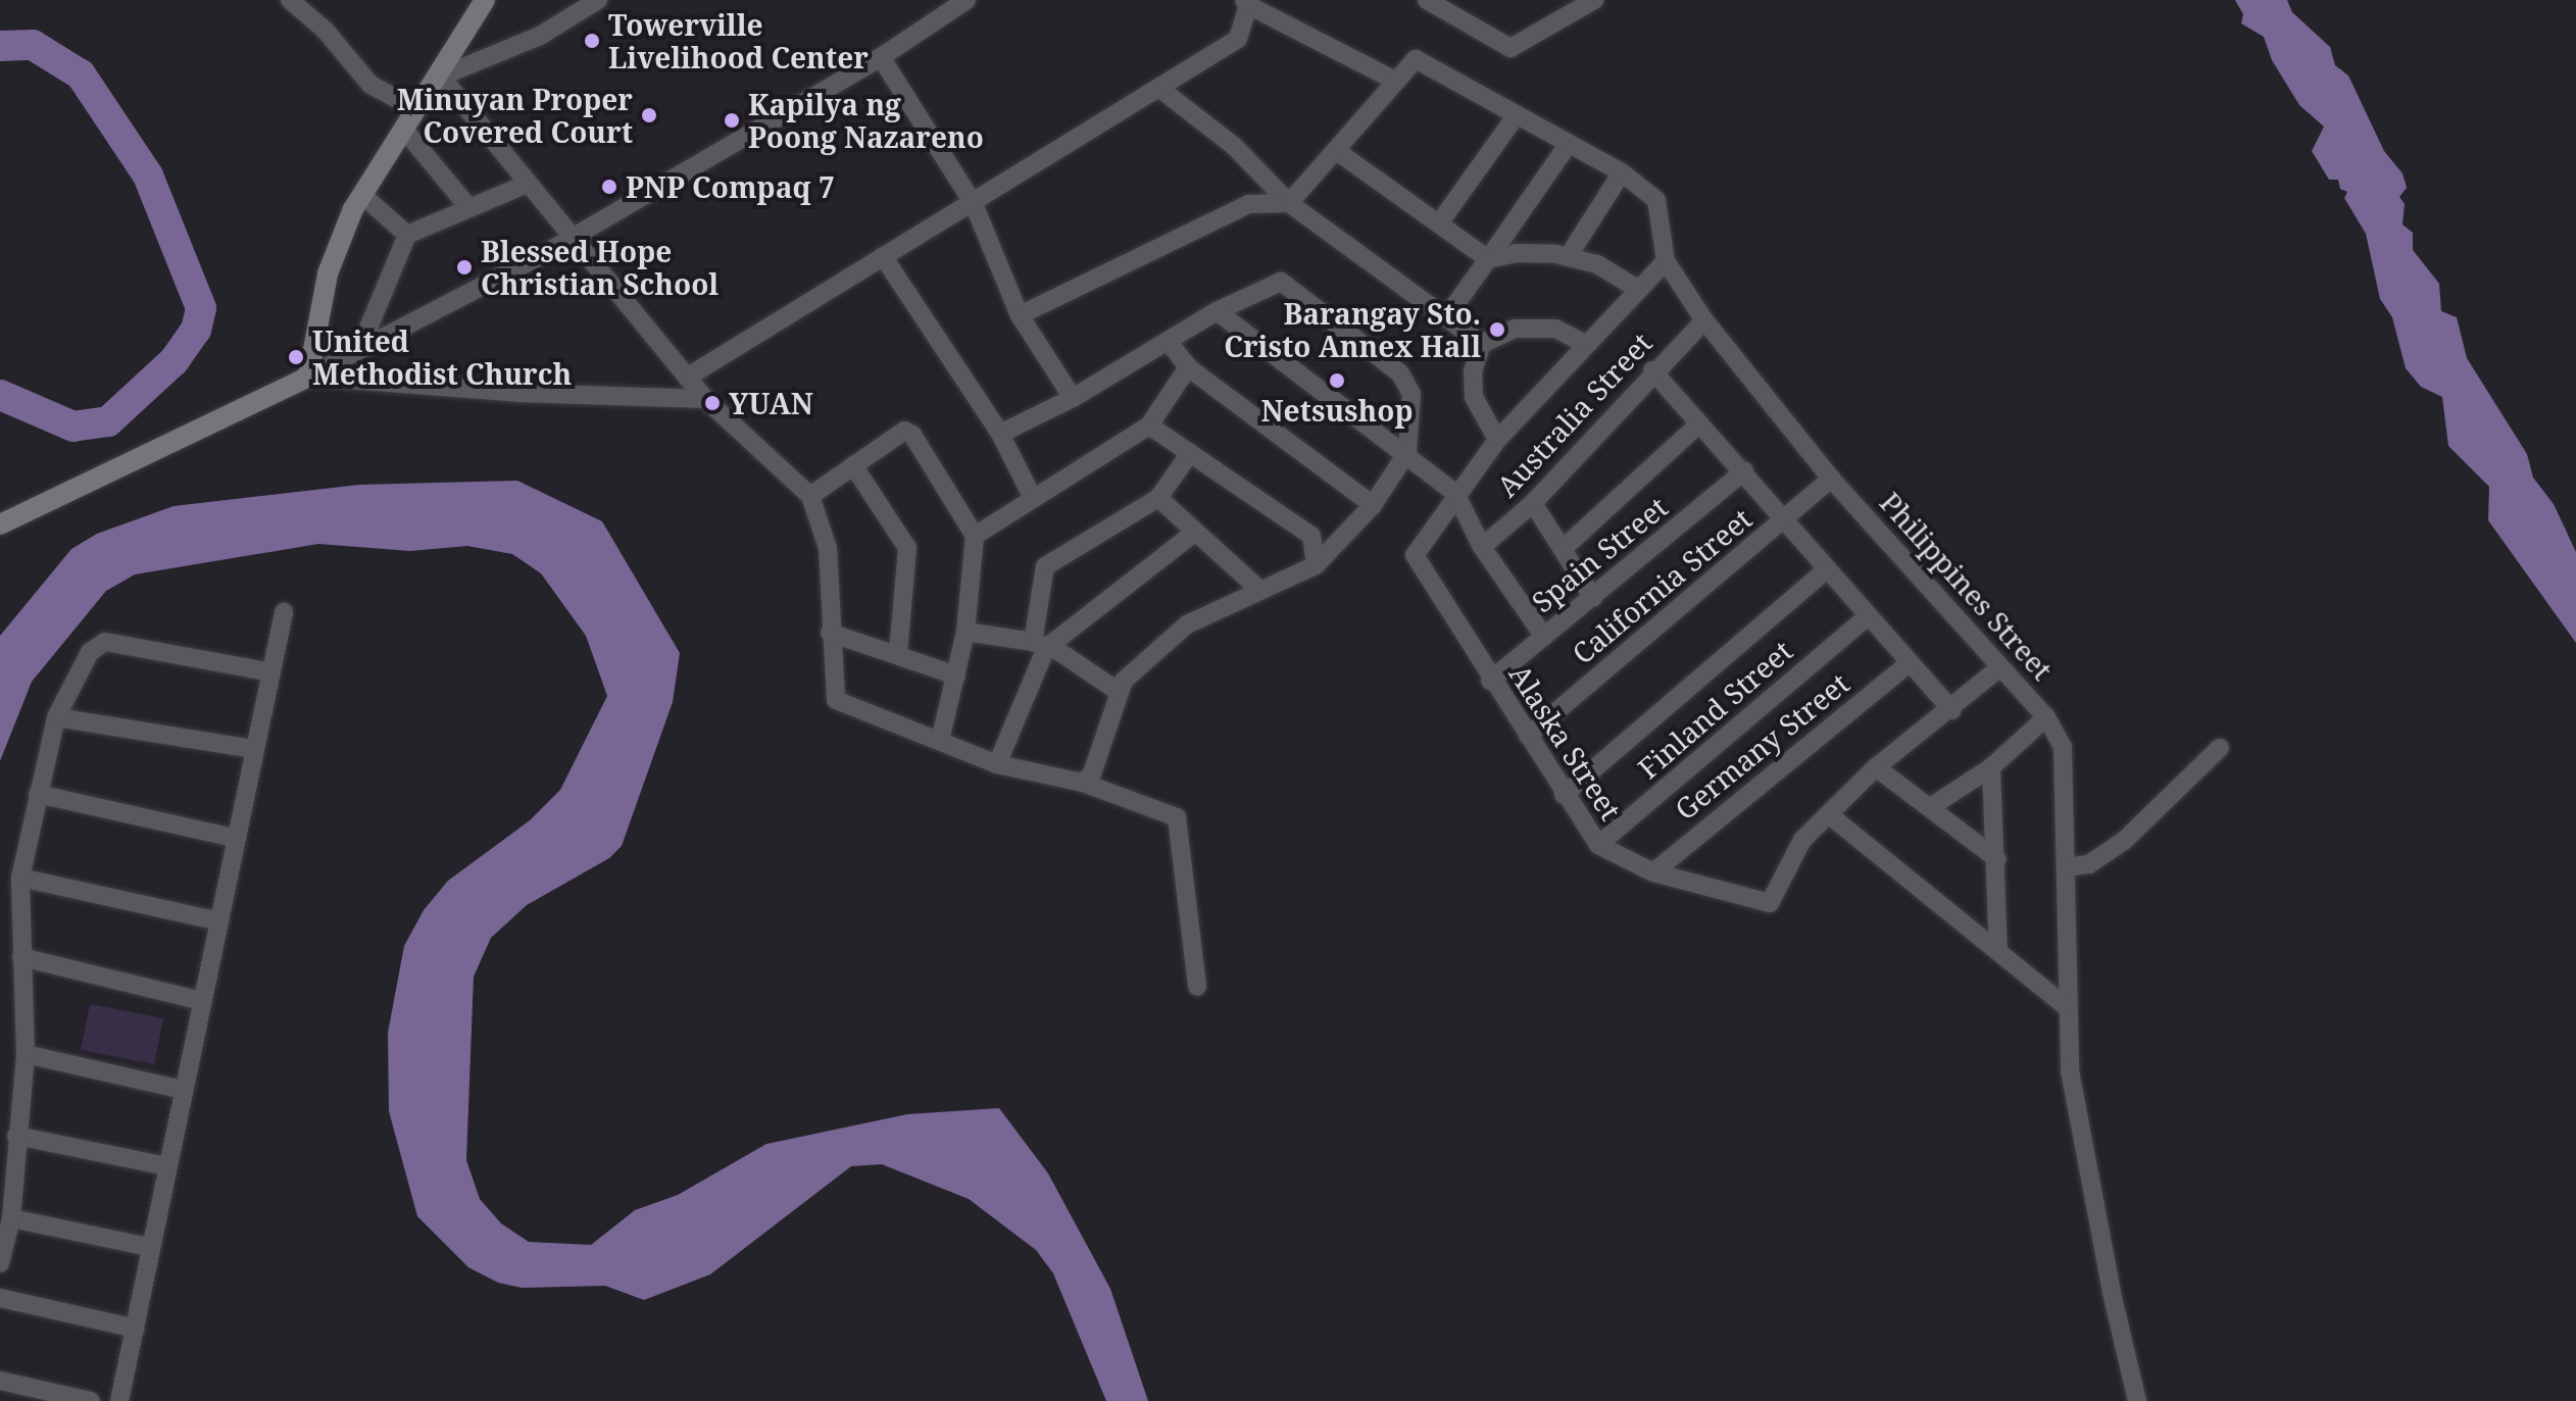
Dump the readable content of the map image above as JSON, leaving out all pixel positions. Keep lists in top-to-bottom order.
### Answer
{
  "streets": {
    "street": [
      "Australia Street",
      "Spain Street",
      "California Street",
      "Philippines Street",
      "Finland Street",
      "Alaska Street",
      "Germany Street"
    ]
  },
  "crossings": [
    ["Australia Street", "Philippines Street"],
    ["Spain Street", "Alaska Street"],
    ["California Street", "Philippines Street"],
    ["California Street", "Alaska Street"],
    ["Finland Street", "Alaska Street"],
    ["Alaska Street", "Germany Street"]
  ],
  "places": [
    "Towerville Livelihood Center",
    "Minuyan Proper Covered Court",
    "Kapilya ng Poong Nazareno",
    "PNP Compaq 7",
    "Blessed Hope Christian School",
    "Barangay Sto. Cristo Annex Hall",
    "United Methodist Church",
    "Netsushop",
    "YUAN"
  ]
}
